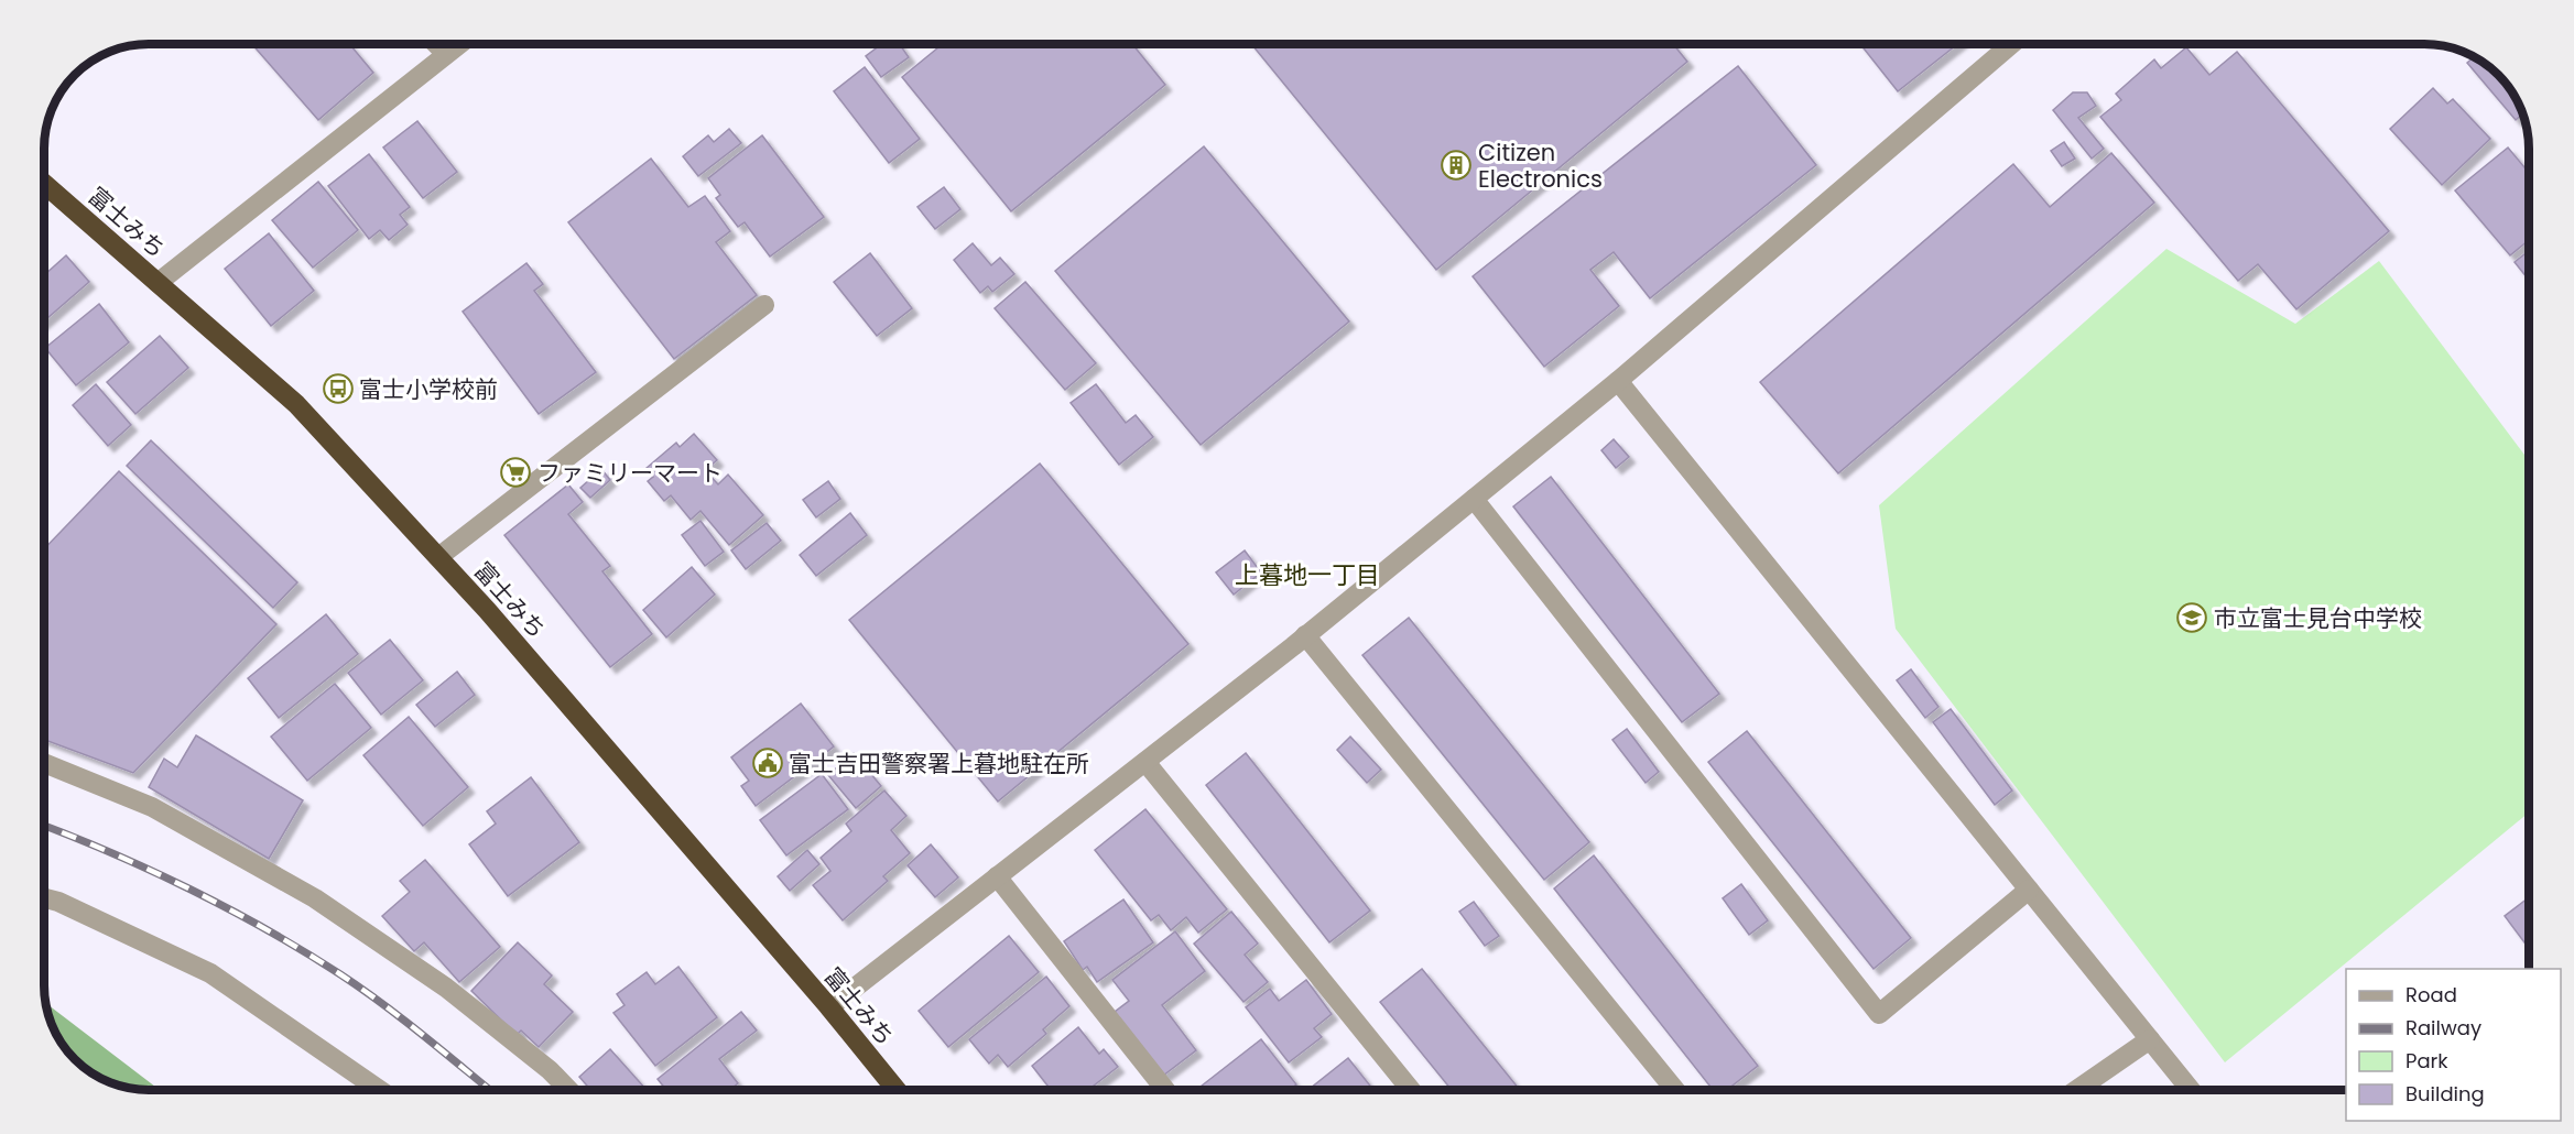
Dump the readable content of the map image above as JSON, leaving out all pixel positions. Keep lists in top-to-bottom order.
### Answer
{
  "streets": {
    "highway": ["富士みち"]
  },
  "districts": ["上暮地一丁目"],
  "places": {
    "building": ["Citizen Electronics"],
    "bus stop": ["富士小学校前"],
    "supermarket": ["ファミリーマート"],
    "school or university": ["市立富士見台中学校"],
    "public building": ["富士吉田警察署上暮地駐在所"]
  },
  "legend": [
    "Road",
    "Railway",
    "Park",
    "Building"
  ]
}
